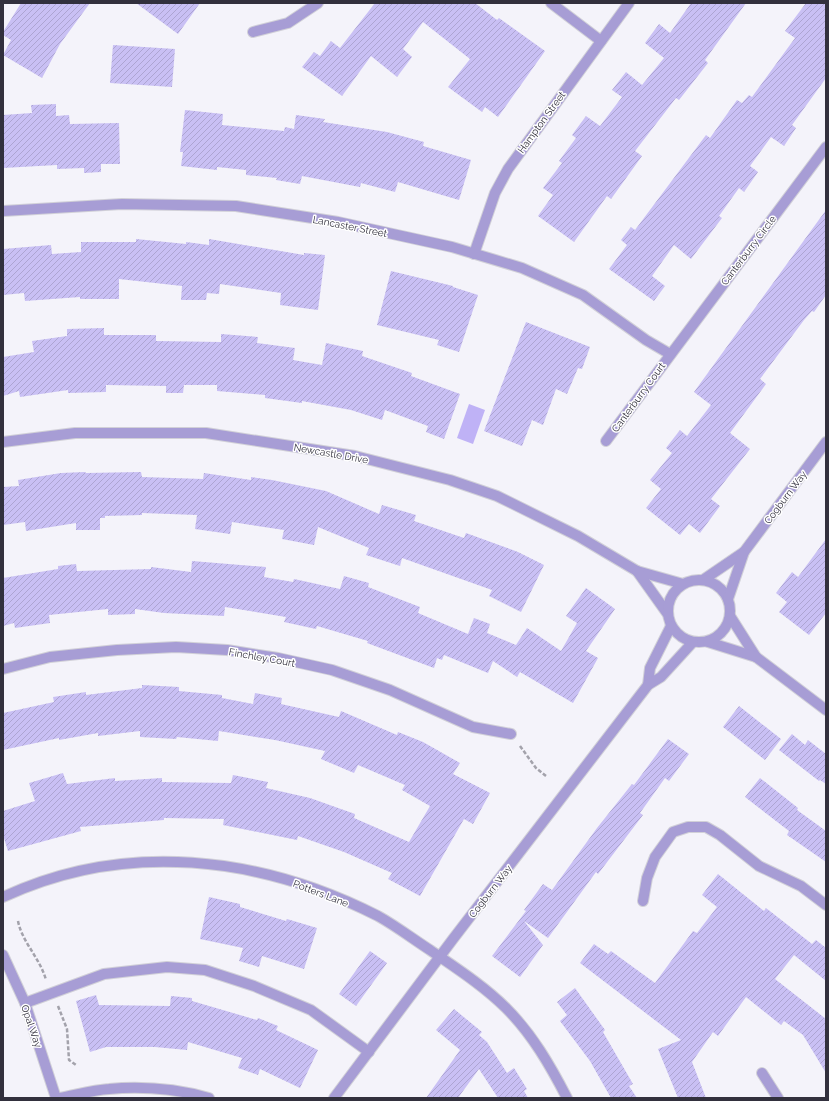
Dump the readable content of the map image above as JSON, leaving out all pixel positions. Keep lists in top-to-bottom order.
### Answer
{
  "streets": {
    "street": [
      "Hampton Street",
      "Lancaster Street",
      "Canterburry Circle",
      "Canterburry Court",
      "Newcastle Drive",
      "Cogburn Way",
      "Finchley Court",
      "Potters Lane",
      "Opal Way"
    ]
  },
  "crossings": [
    ["Hampton Street", "Lancaster Street"],
    ["Lancaster Street", "Canterburry Circle"],
    ["Lancaster Street", "Canterburry Court"],
    ["Canterburry Circle", "Canterburry Court"],
    ["Newcastle Drive", "Cogburn Way"],
    ["Cogburn Way", "Potters Lane"]
  ]
}
